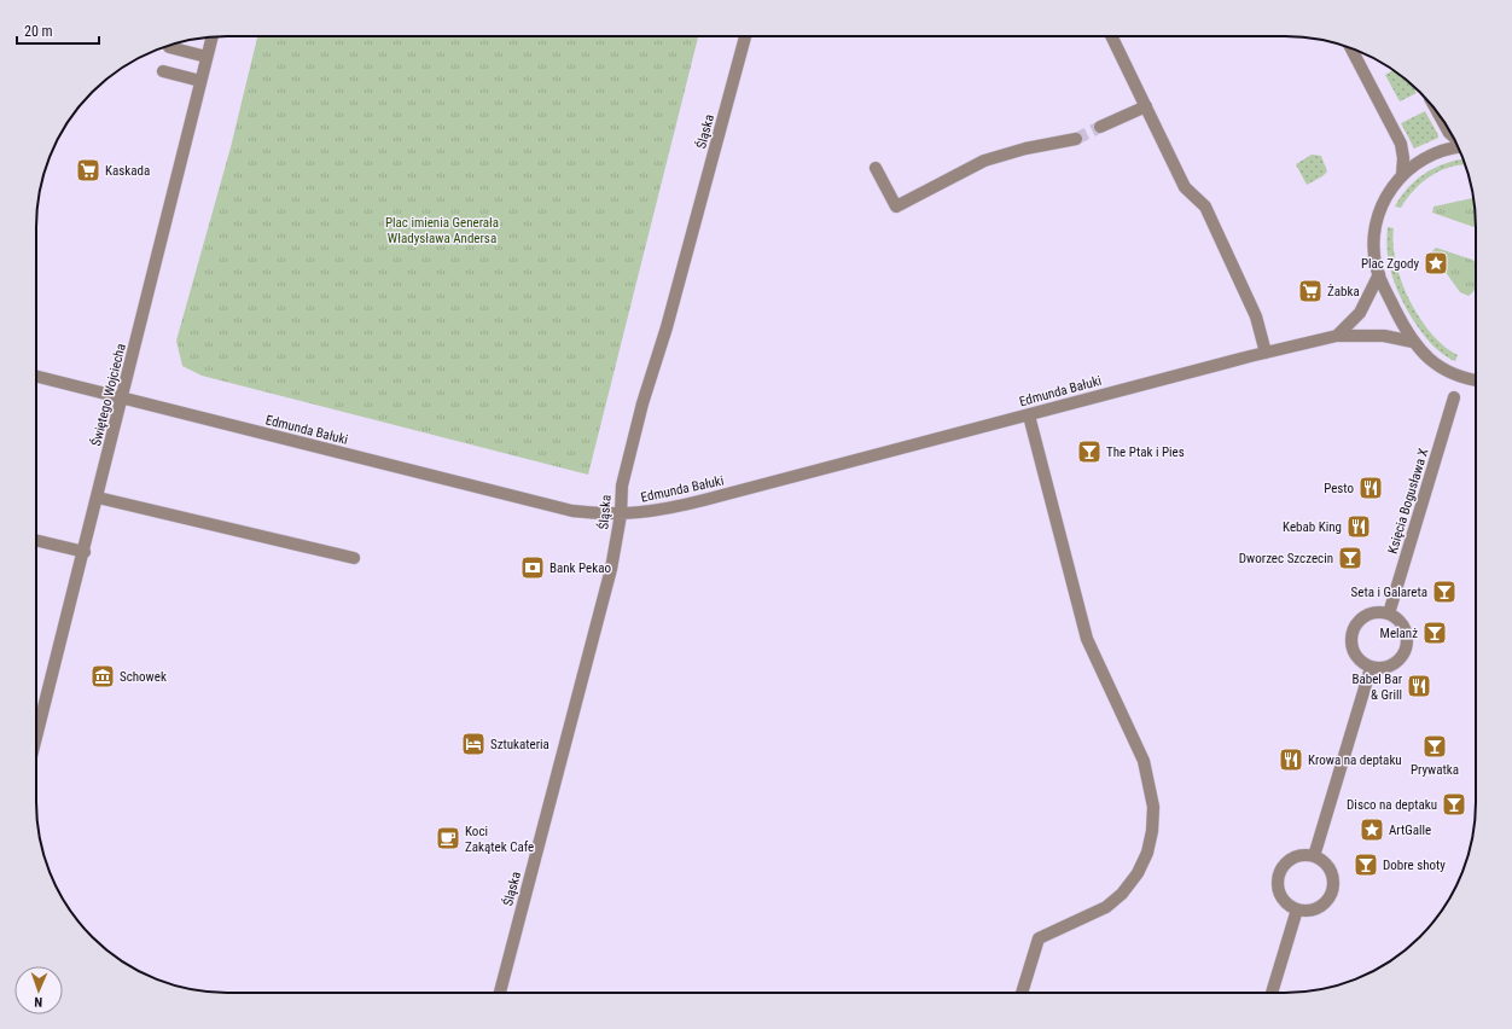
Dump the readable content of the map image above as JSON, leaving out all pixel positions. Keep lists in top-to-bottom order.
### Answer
{
  "streets": {
    "street": [
      "Śląska",
      "Edmunda Bałuki",
      "Świętego Wojciecha",
      "Księcia Bogusława X"
    ]
  },
  "crossings": [
    ["Śląska", "Edmunda Bałuki"],
    ["Edmunda Bałuki", "Świętego Wojciecha"]
  ],
  "parks": ["Plac imienia Generała Władysława Andersa"],
  "places": {
    "supermarket": ["Kaskada", "Żabka"],
    "place": ["Plac Zgody", "ArtGalle"],
    "bar": [
      "The Ptak i Pies",
      "Dworzec Szczecin",
      "Seta i Galareta",
      "Melanż",
      "Prywatka",
      "Disco na deptaku",
      "Dobre shoty"
    ],
    "restaurant": [
      "Pesto",
      "Kebab King",
      "Babel Bar & Grill",
      "Krowa na deptaku"
    ],
    "bank": ["Bank Pekao"],
    "museum": ["Schowek"],
    "hotel": ["Sztukateria"],
    "cafe": ["Koci Zakątek Cafe"]
  },
  "scale_bar": "20 m",
  "north": "bottom"
}
